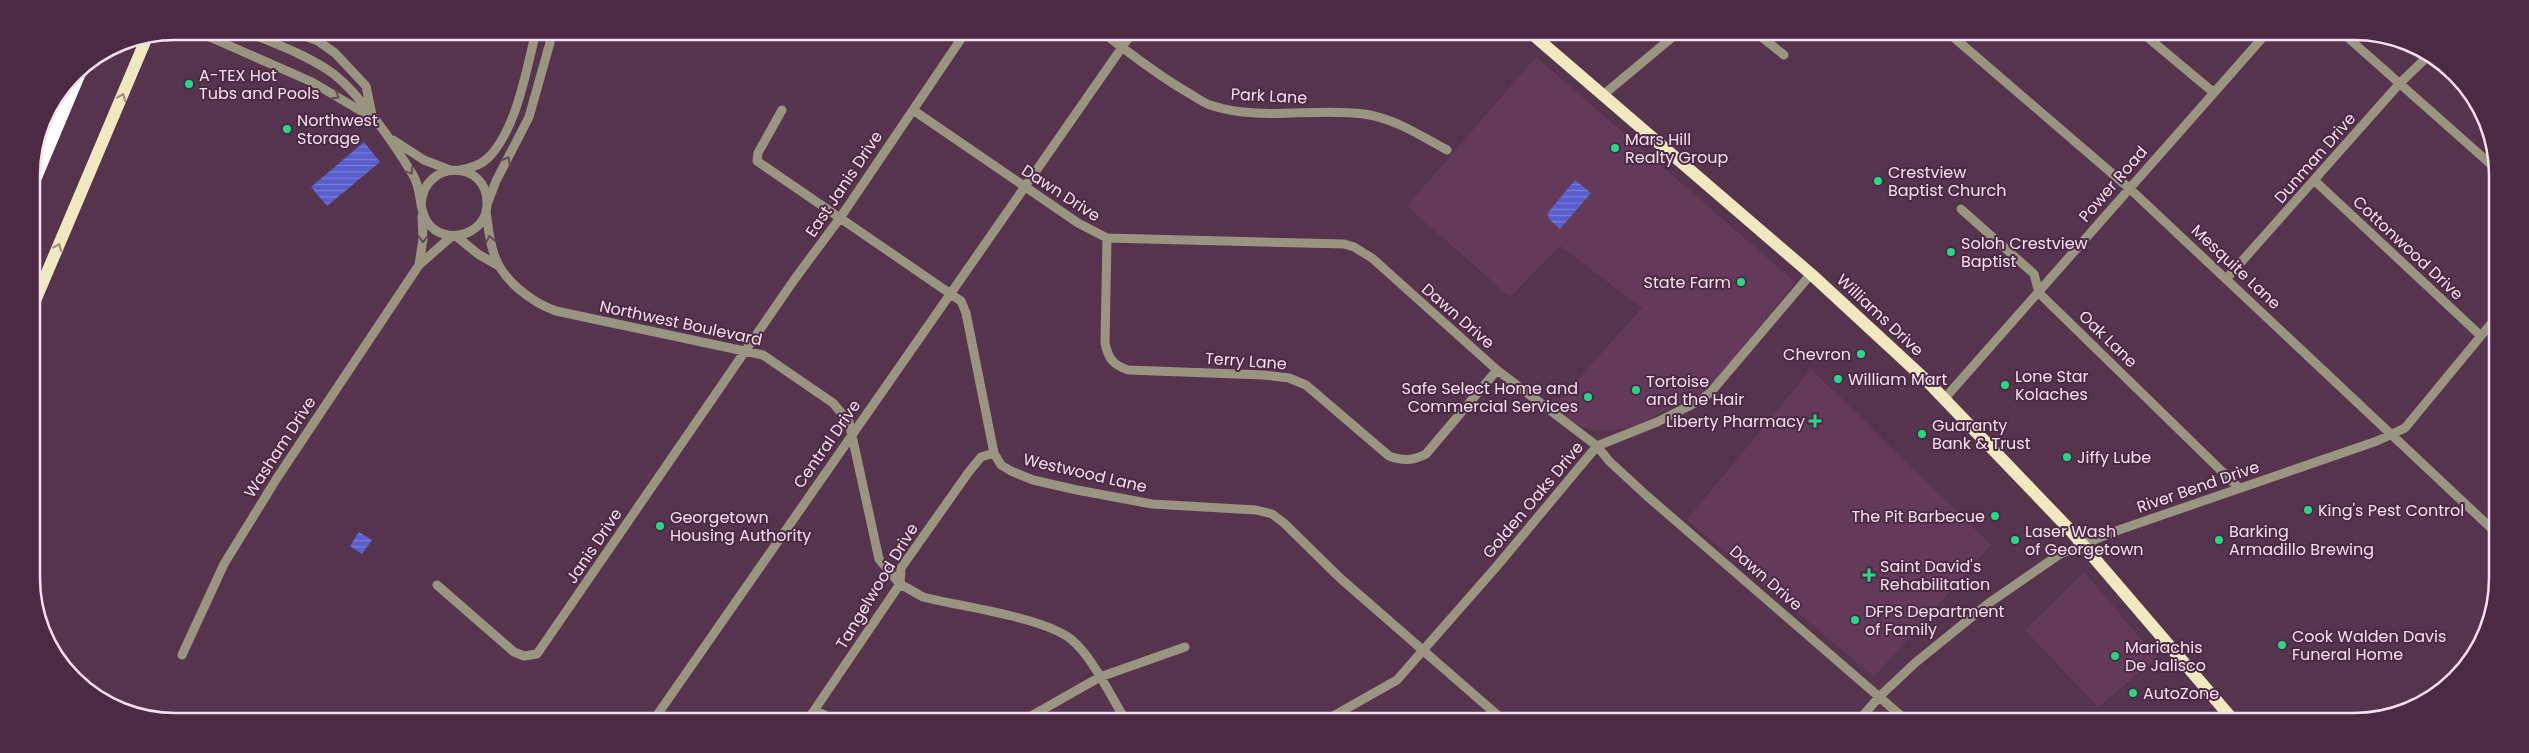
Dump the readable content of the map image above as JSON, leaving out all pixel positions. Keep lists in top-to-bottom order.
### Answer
{
  "streets": {
    "main road": ["Williams Drive"],
    "street": [
      "Park Lane",
      "Dunman Drive",
      "East Janis Drive",
      "Power Road",
      "Dawn Drive",
      "Cottonwood Drive",
      "Mesquite Lane",
      "Northwest Boulevard",
      "Oak Lane",
      "Terry Lane",
      "Central Drive",
      "Washam Drive",
      "Westwood Lane",
      "River Bend Drive",
      "Golden Oaks Drive",
      "Janis Drive",
      "Tangelwood Drive"
    ]
  },
  "crossings": [
    ["Park Lane", "Central Drive"],
    ["Dunman Drive", "Cottonwood Drive"],
    ["Dunman Drive", "Mesquite Lane"],
    ["East Janis Drive", "Dawn Drive"],
    ["East Janis Drive", "Northwest Boulevard"],
    ["East Janis Drive", "Janis Drive"],
    ["Power Road", "Mesquite Lane"],
    ["Power Road", "Williams Drive"],
    ["Power Road", "Oak Lane"],
    ["Dawn Drive", "Terry Lane"],
    ["Dawn Drive", "Central Drive"],
    ["Dawn Drive", "River Bend Drive"],
    ["Dawn Drive", "Golden Oaks Drive"],
    ["Cottonwood Drive", "River Bend Drive"],
    ["Mesquite Lane", "River Bend Drive"],
    ["Williams Drive", "River Bend Drive"],
    ["Williams Drive", "Golden Oaks Drive"],
    ["Northwest Boulevard", "Central Drive"],
    ["Northwest Boulevard", "Washam Drive"],
    ["Northwest Boulevard", "Janis Drive"],
    ["Northwest Boulevard", "Tangelwood Drive"],
    ["Oak Lane", "River Bend Drive"],
    ["Westwood Lane", "Golden Oaks Drive"],
    ["Westwood Lane", "Tangelwood Drive"]
  ],
  "places": {
    "other": [
      "A-TEX Hot Tubs and Pools",
      "Northwest Storage",
      "Mars Hill Realty Group",
      "Crestview Baptist Church",
      "Soloh Crestview Baptist",
      "State Farm",
      "Chevron",
      "William Mart",
      "Lone Star Kolaches",
      "Tortoise and the Hair",
      "Safe Select Home and Commercial Services",
      "Guaranty Bank & Trust",
      "Jiffy Lube",
      "King's Pest Control",
      "The Pit Barbecue",
      "Georgetown Housing Authority",
      "Laser Wash of Georgetown",
      "Barking Armadillo Brewing",
      "DFPS Department of Family",
      "Cook Walden Davis Funeral Home",
      "Mariachis De Jalisco",
      "AutoZone"
    ],
    "health": ["Liberty Pharmacy", "Saint David's Rehabilitation"]
  }
}
